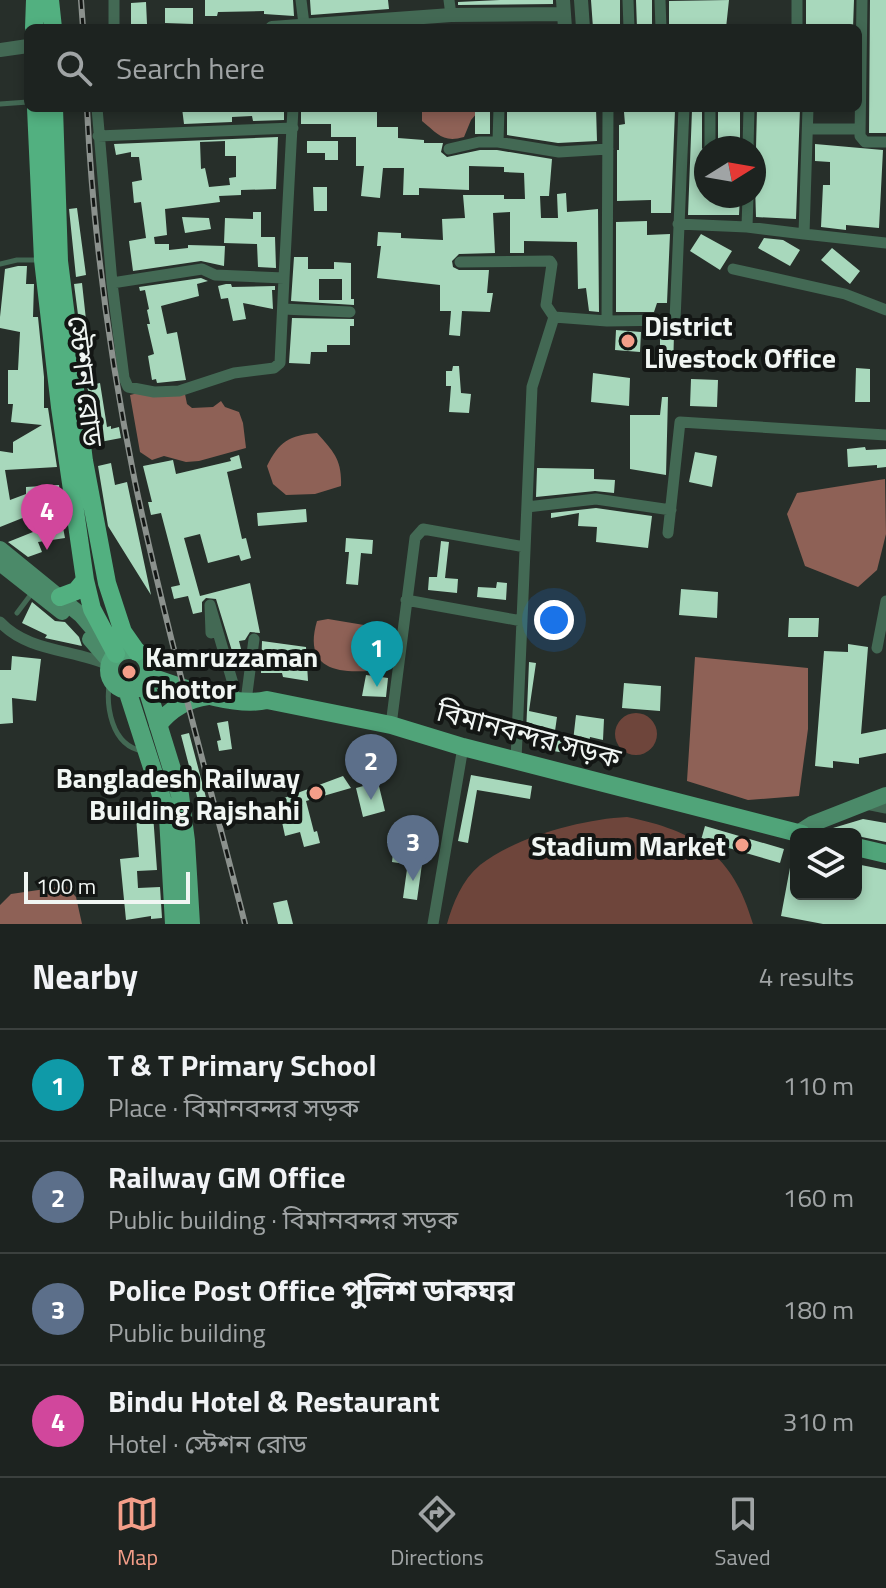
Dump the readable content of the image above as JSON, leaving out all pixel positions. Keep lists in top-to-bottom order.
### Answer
{
  "streets": {
    "highway": ["স্টেশন রোড"],
    "main road": ["বিমানবন্দর সড়ক"]
  },
  "places": [
    "District Livestock Office",
    "Kamruzzaman Chottor",
    "Bangladesh Railway Building Rajshahi",
    "Stadium Market"
  ],
  "scale_bar": "100 m",
  "north": "right",
  "page": {
    "search": "Search here",
    "pins": [
      "4",
      "1",
      "2",
      "3"
    ],
    "scale": "100 m",
    "heading": ["Nearby", "4 results"],
    "list": [
      {
        "mark": "1",
        "name": "T & T Primary School",
        "note": "Place · বিমানবন্দর সড়ক",
        "value": "110 m"
      },
      {
        "mark": "2",
        "name": "Railway GM Office",
        "note": "Public building · বিমানবন্দর সড়ক",
        "value": "160 m"
      },
      {
        "mark": "3",
        "name": "Police Post Office পুলিশ ডাকঘর",
        "note": "Public building",
        "value": "180 m"
      },
      {
        "mark": "4",
        "name": "Bindu Hotel & Restaurant",
        "note": "Hotel · স্টেশন রোড",
        "value": "310 m"
      }
    ],
    "nav": ["Map", "Directions", "Saved"]
  }
}
